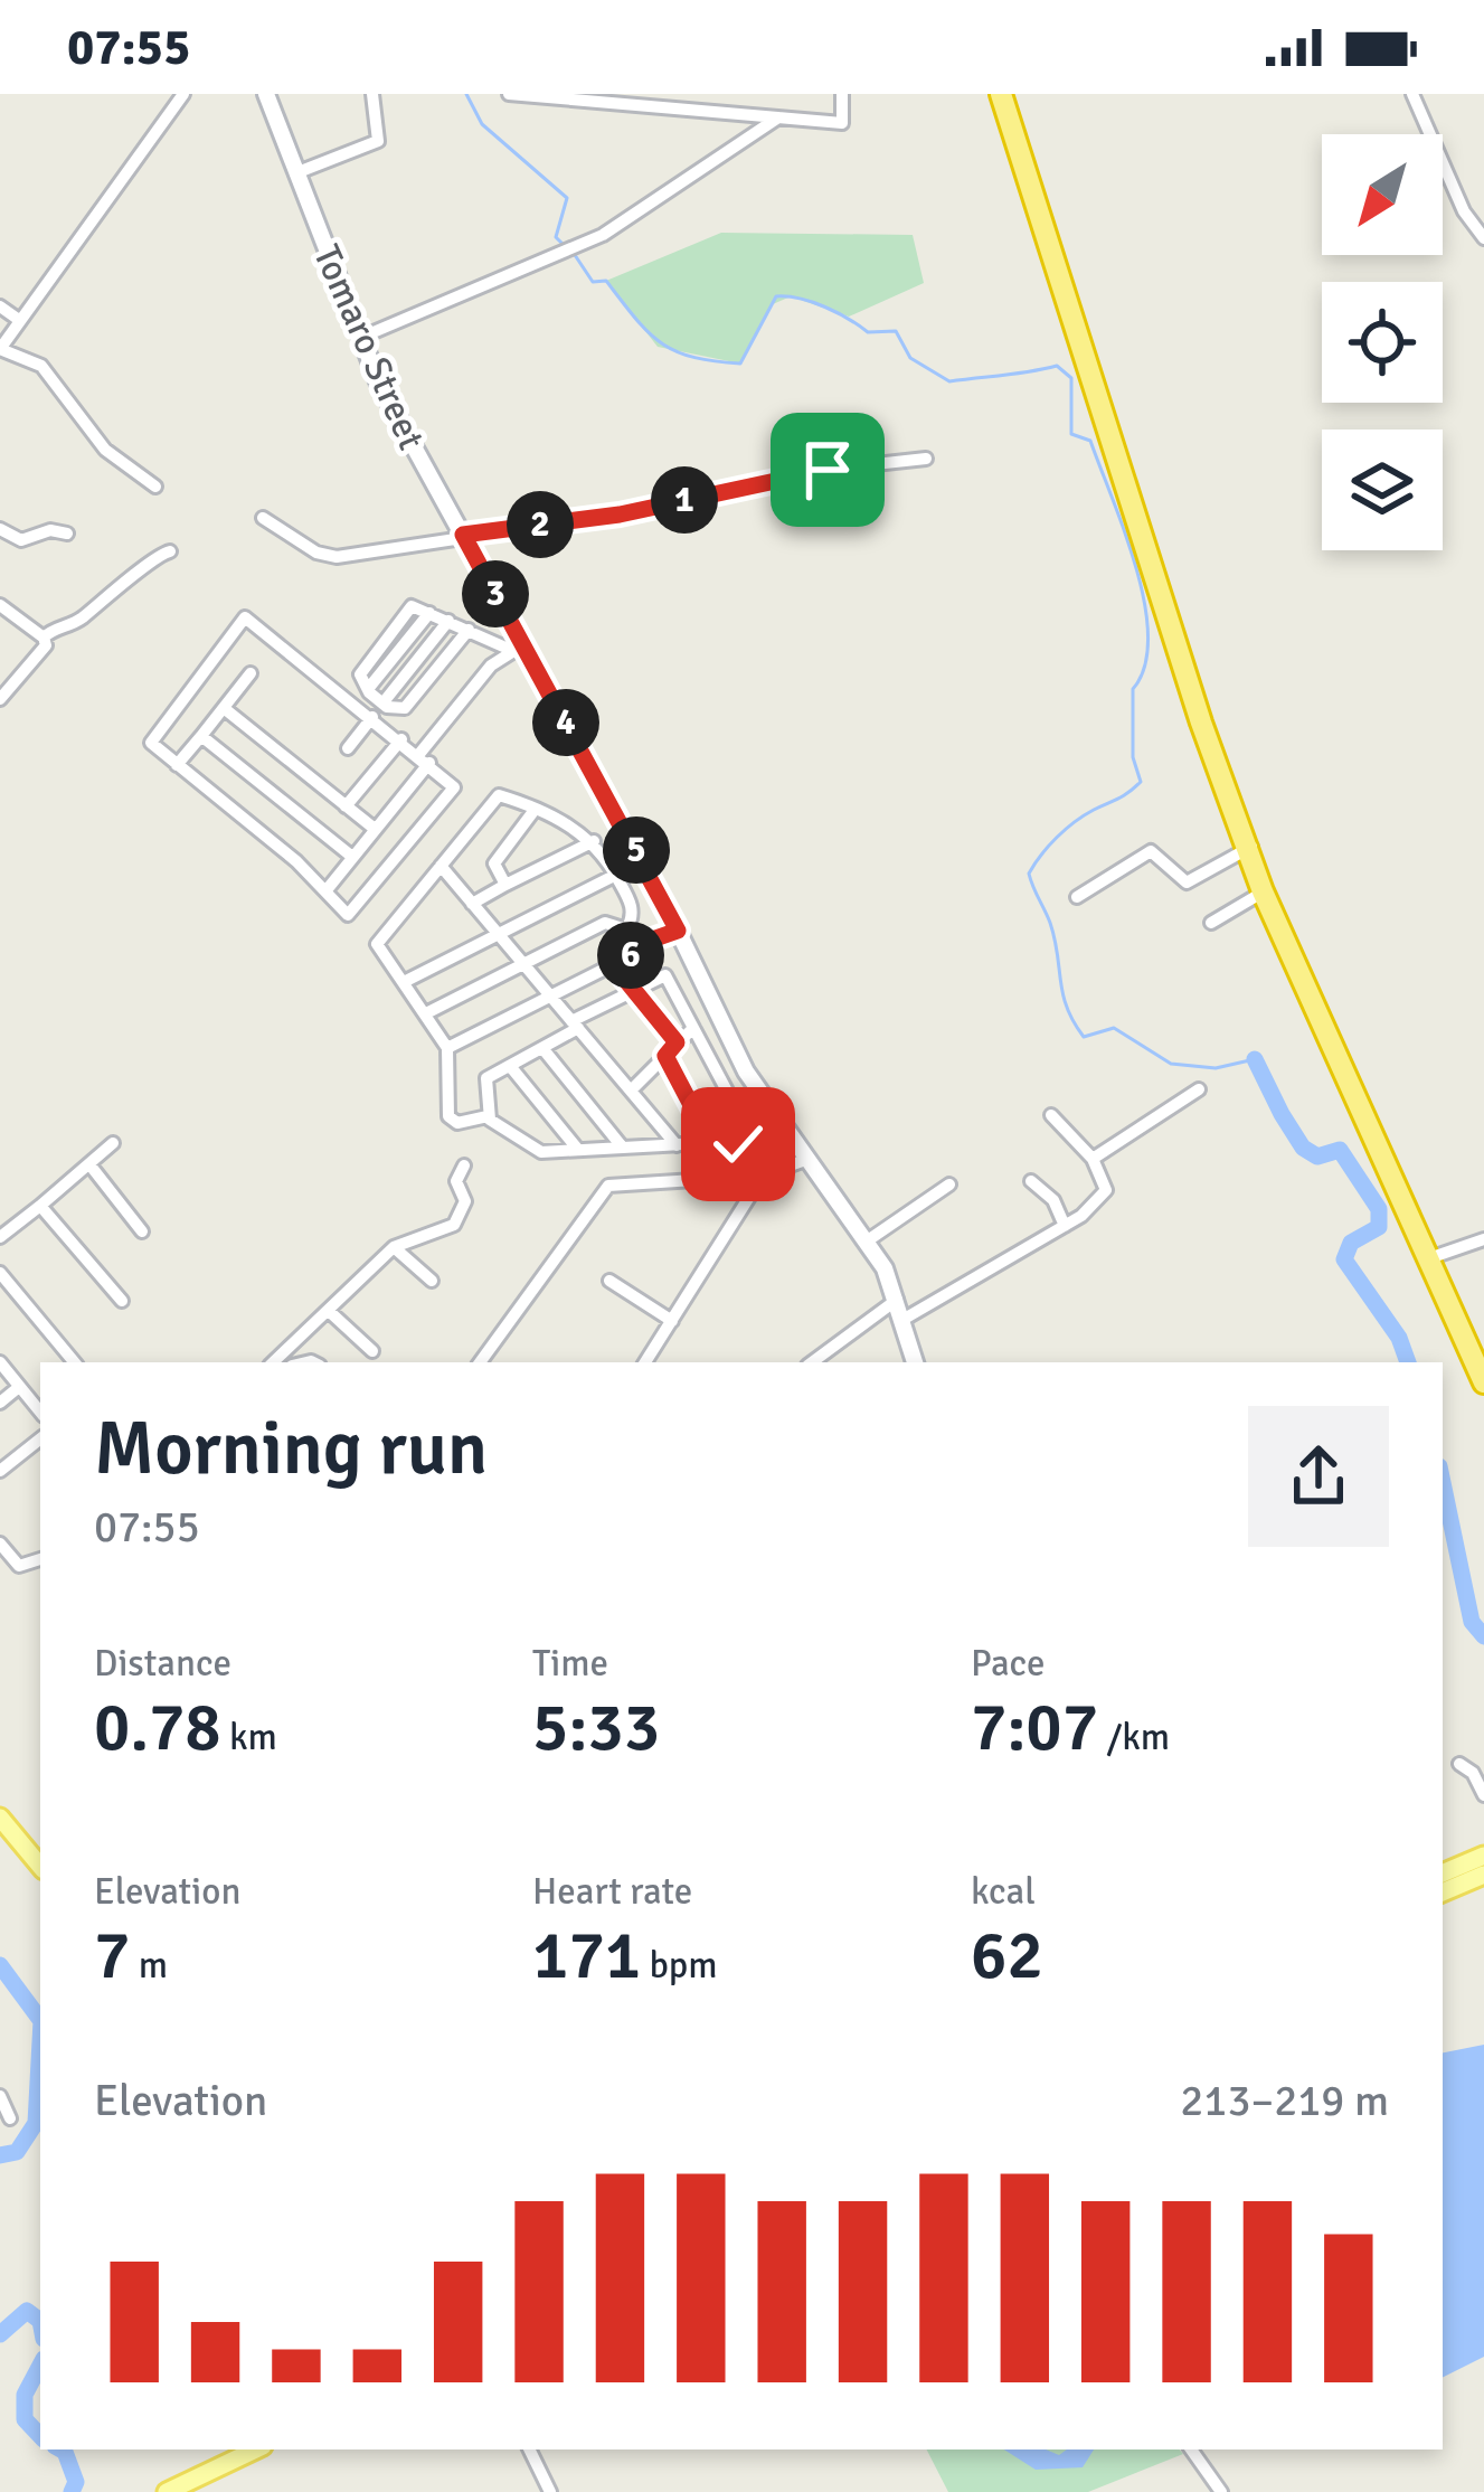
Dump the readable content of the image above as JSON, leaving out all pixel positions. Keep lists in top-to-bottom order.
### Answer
{
  "streets": {
    "street": ["Tomaro Street"]
  },
  "north": "bottom left",
  "page": {
    "status": "07:55",
    "pins": [
      "1",
      "2",
      "3",
      "4",
      "5",
      "6"
    ],
    "heading": ["Morning run", "07:55"],
    "stats": [
      ["Distance", "0.78 km"],
      ["Time", "5:33"],
      ["Pace", "7:07 /km"],
      ["Elevation", "7 m"],
      ["Heart rate", "171 bpm"],
      ["kcal", "62"]
    ],
    "chart": ["Elevation", "213–219 m"]
  }
}
